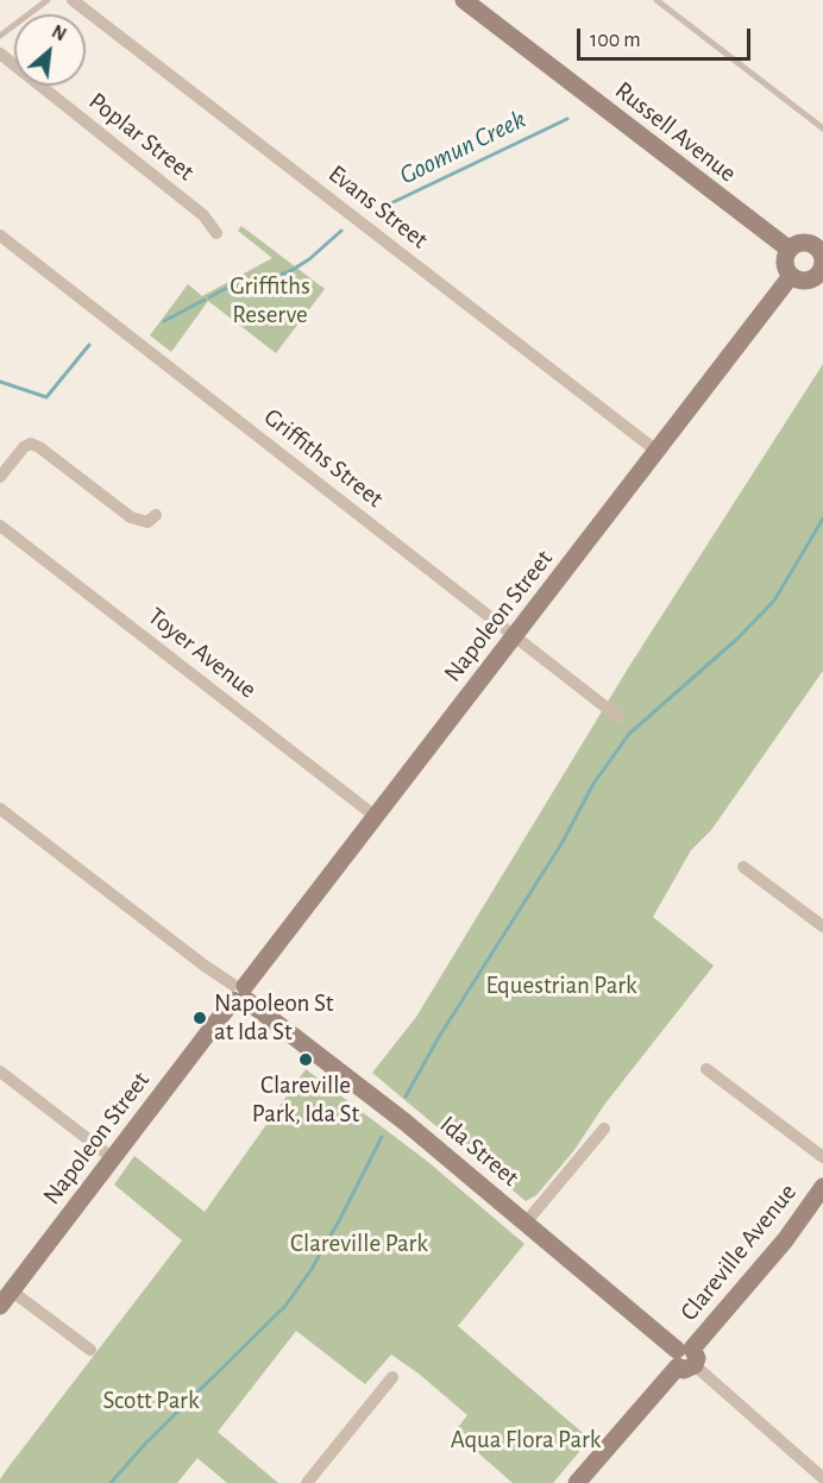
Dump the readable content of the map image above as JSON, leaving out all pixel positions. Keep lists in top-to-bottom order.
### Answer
{
  "streets": {
    "street": [
      "Russell Avenue",
      "Poplar Street",
      "Evans Street",
      "Griffiths Street",
      "Napoleon Street",
      "Toyer Avenue",
      "Ida Street",
      "Clareville Avenue"
    ]
  },
  "crossings": [
    ["Russell Avenue", "Napoleon Street"],
    ["Evans Street", "Napoleon Street"],
    ["Griffiths Street", "Napoleon Street"],
    ["Napoleon Street", "Toyer Avenue"],
    ["Napoleon Street", "Ida Street"],
    ["Ida Street", "Clareville Avenue"]
  ],
  "water": ["Goomun Creek"],
  "parks": [
    "Griffiths Reserve",
    "Equestrian Park",
    "Clareville Park",
    "Scott Park",
    "Aqua Flora Park"
  ],
  "places": ["Napoleon St at Ida St", "Clareville Park, Ida St"],
  "scale_bar": "100 m",
  "north": "top right"
}
